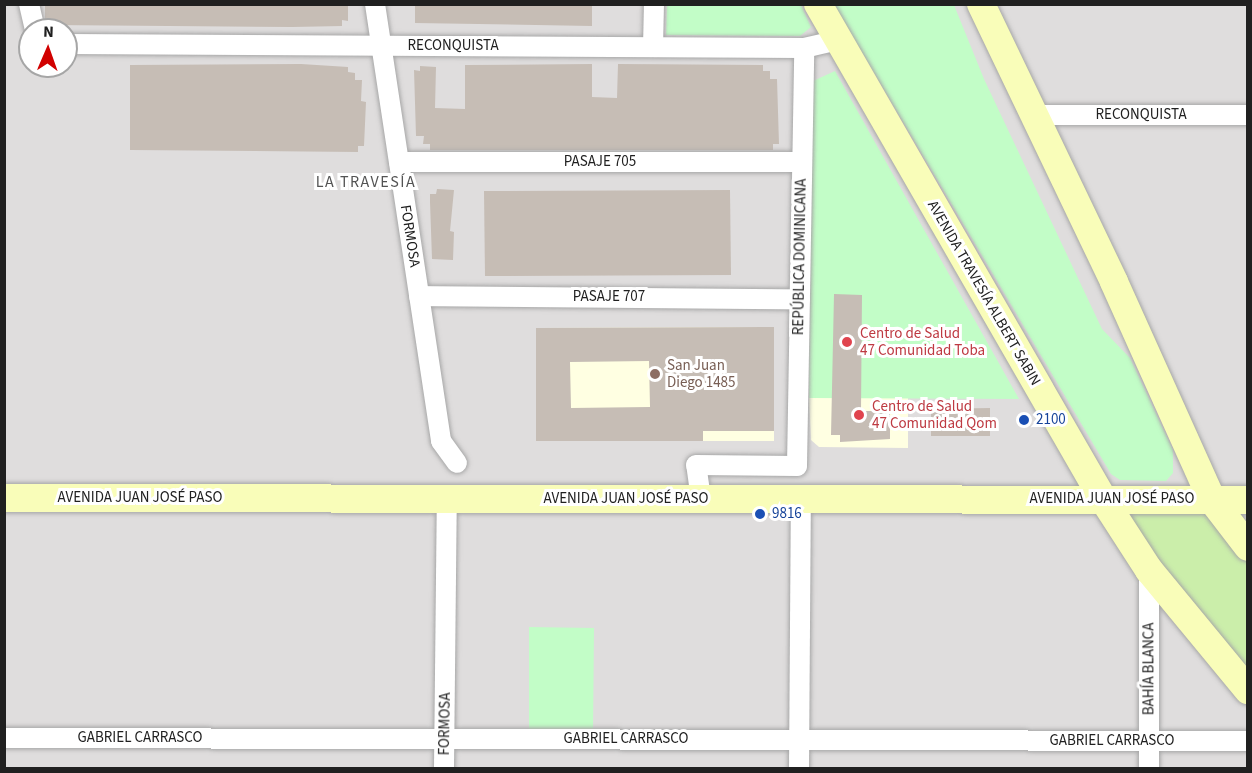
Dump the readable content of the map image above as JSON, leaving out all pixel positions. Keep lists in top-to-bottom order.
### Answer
{
  "streets": {
    "main road": ["AVENIDA TRAVESÍA ALBERT SABIN", "AVENIDA JUAN JOSÉ PASO"],
    "street": [
      "RECONQUISTA",
      "PASAJE 705",
      "FORMOSA",
      "REPÚBLICA DOMINICANA",
      "PASAJE 707",
      "BAHÍA BLANCA",
      "GABRIEL CARRASCO"
    ]
  },
  "crossings": [
    ["RECONQUISTA", "FORMOSA"],
    ["RECONQUISTA", "REPÚBLICA DOMINICANA"],
    ["RECONQUISTA", "AVENIDA TRAVESÍA ALBERT SABIN"],
    ["PASAJE 705", "FORMOSA"],
    ["PASAJE 705", "REPÚBLICA DOMINICANA"],
    ["FORMOSA", "PASAJE 707"],
    ["FORMOSA", "AVENIDA JUAN JOSÉ PASO"],
    ["FORMOSA", "GABRIEL CARRASCO"],
    ["REPÚBLICA DOMINICANA", "PASAJE 707"],
    ["REPÚBLICA DOMINICANA", "AVENIDA JUAN JOSÉ PASO"],
    ["AVENIDA TRAVESÍA ALBERT SABIN", "AVENIDA JUAN JOSÉ PASO"],
    ["AVENIDA TRAVESÍA ALBERT SABIN", "BAHÍA BLANCA"],
    ["BAHÍA BLANCA", "GABRIEL CARRASCO"]
  ],
  "districts": ["LA TRAVESÍA"],
  "places": [
    "Centro de Salud 47 Comunidad Toba",
    "San Juan Diego 1485",
    "Centro de Salud 47 Comunidad Qom",
    "2100",
    "9816"
  ],
  "north": "top"
}
